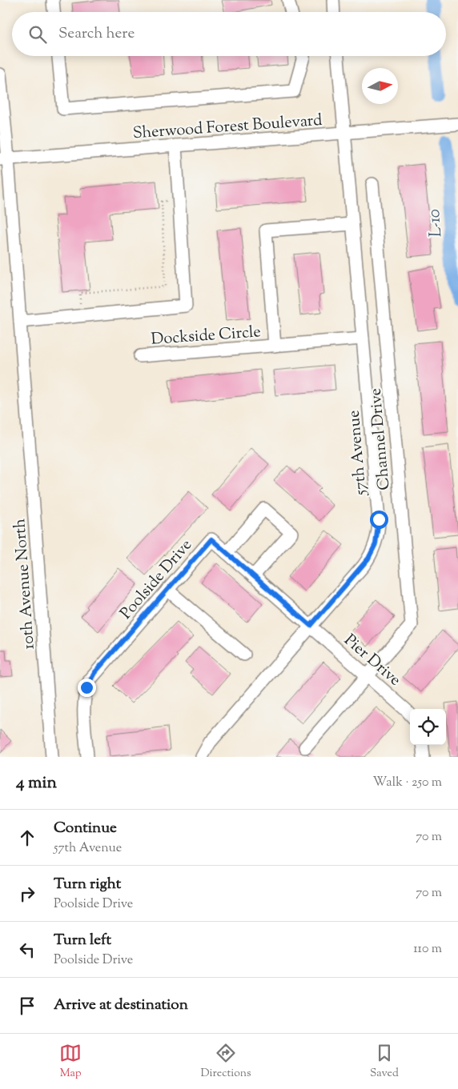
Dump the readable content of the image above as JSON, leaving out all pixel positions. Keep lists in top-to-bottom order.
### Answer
{
  "streets": {
    "street": [
      "Sherwood Forest Boulevard",
      "Dockside Circle",
      "Channel Drive",
      "57th Avenue",
      "Poolside Drive",
      "10th Avenue North",
      "Pier Drive"
    ]
  },
  "crossings": [
    ["Sherwood Forest Boulevard", "57th Avenue"],
    ["Sherwood Forest Boulevard", "10th Avenue North"],
    ["Dockside Circle", "57th Avenue"],
    ["Channel Drive", "Pier Drive"],
    ["57th Avenue", "Poolside Drive"],
    ["57th Avenue", "Pier Drive"],
    ["Poolside Drive", "Pier Drive"]
  ],
  "water": ["L-10"],
  "north": "right",
  "page": {
    "search": "Search here",
    "heading": ["4 min", "Walk · 250 m"],
    "list": [
      ["Continue", "57th Avenue", "70 m"],
      ["Turn right", "Poolside Drive", "70 m"],
      ["Turn left", "Poolside Drive", "110 m"],
      "Arrive at destination"
    ],
    "nav": ["Map", "Directions", "Saved"]
  }
}
